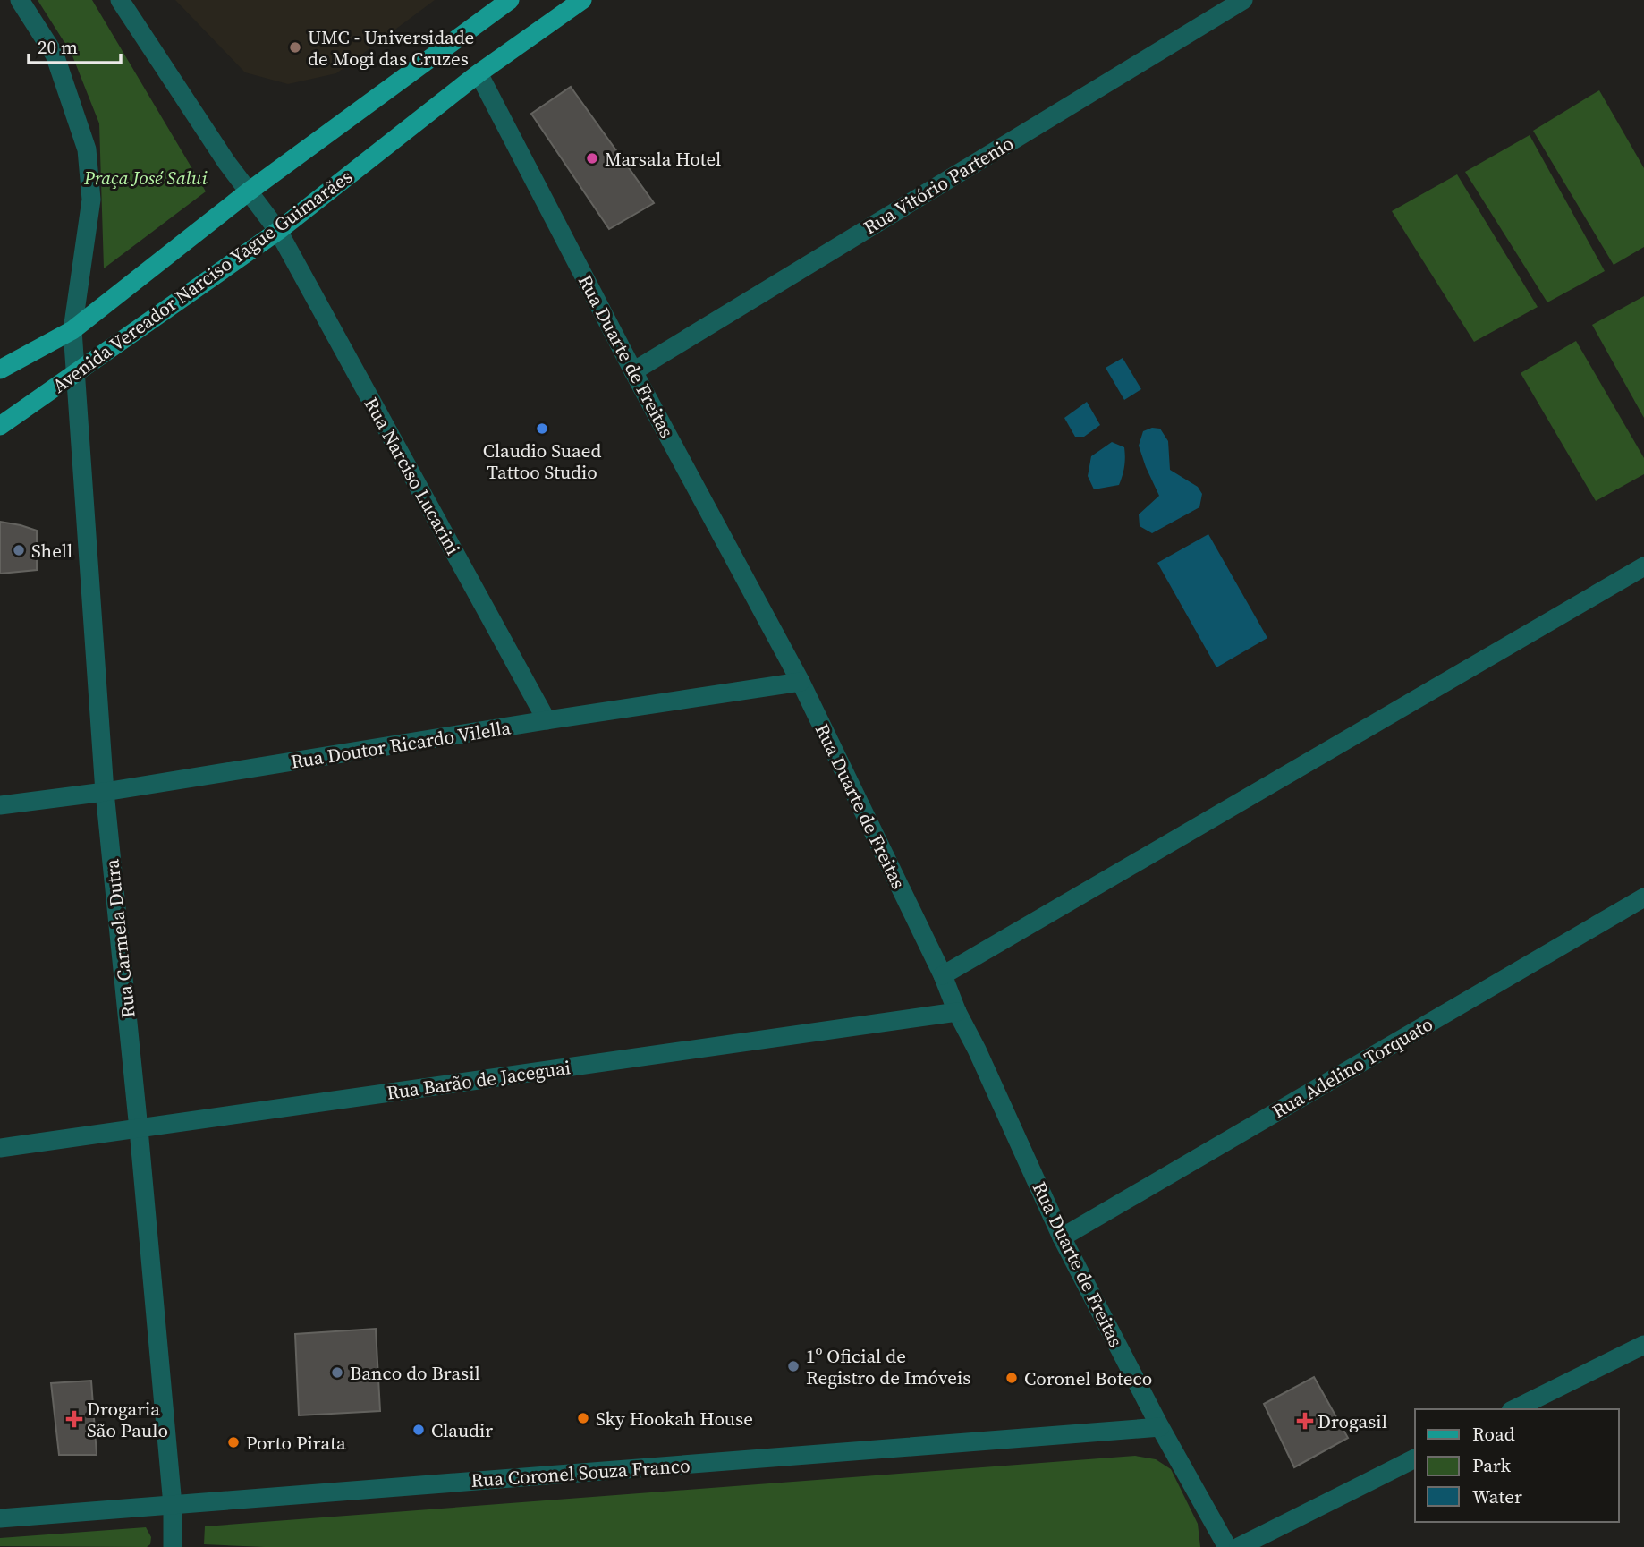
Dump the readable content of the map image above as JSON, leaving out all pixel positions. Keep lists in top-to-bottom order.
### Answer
{
  "streets": {
    "main road": ["Avenida Vereador Narciso Yague Guimarães"],
    "street": [
      "Rua Vitório Partenio",
      "Rua Duarte de Freitas",
      "Rua Narciso Lucarini",
      "Rua Doutor Ricardo Vilella",
      "Rua Carmela Dutra",
      "Rua Adelino Torquato",
      "Rua Barão de Jaceguai",
      "Rua Coronel Souza Franco"
    ]
  },
  "crossings": [
    ["Rua Vitório Partenio", "Rua Duarte de Freitas"],
    ["Avenida Vereador Narciso Yague Guimarães", "Rua Duarte de Freitas"],
    ["Avenida Vereador Narciso Yague Guimarães", "Rua Narciso Lucarini"],
    ["Avenida Vereador Narciso Yague Guimarães", "Rua Carmela Dutra"],
    ["Rua Duarte de Freitas", "Rua Doutor Ricardo Vilella"],
    ["Rua Duarte de Freitas", "Rua Adelino Torquato"],
    ["Rua Duarte de Freitas", "Rua Barão de Jaceguai"],
    ["Rua Duarte de Freitas", "Rua Coronel Souza Franco"],
    ["Rua Narciso Lucarini", "Rua Doutor Ricardo Vilella"],
    ["Rua Doutor Ricardo Vilella", "Rua Carmela Dutra"],
    ["Rua Carmela Dutra", "Rua Barão de Jaceguai"],
    ["Rua Carmela Dutra", "Rua Coronel Souza Franco"]
  ],
  "parks": ["Praça José Salui"],
  "places": {
    "other": [
      "UMC - Universidade de Mogi das Cruzes",
      "Marsala Hotel",
      "Claudio Suaed Tattoo Studio",
      "Shell",
      "1º Oficial de Registro de Imóveis",
      "Banco do Brasil",
      "Coronel Boteco",
      "Sky Hookah House",
      "Claudir",
      "Porto Pirata"
    ],
    "health": ["Drogaria São Paulo", "Drogasil"]
  },
  "legend": ["Road", "Park", "Water"],
  "scale_bar": "20 m"
}
